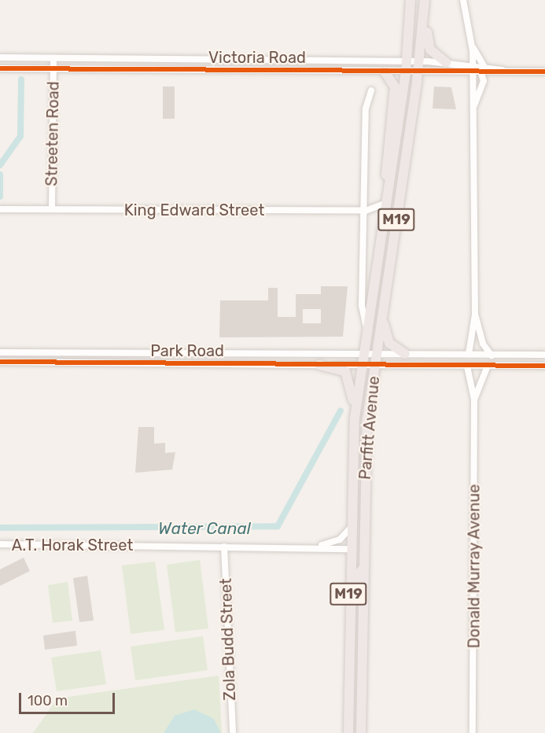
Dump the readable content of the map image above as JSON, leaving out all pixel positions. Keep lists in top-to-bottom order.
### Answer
{
  "streets": {
    "highway": ["M19", "Parfitt Avenue"],
    "street": [
      "Victoria Road",
      "Streeten Road",
      "King Edward Street",
      "Park Road",
      "A.T. Horak Street",
      "Donald Murray Avenue",
      "Zola Budd Street"
    ]
  },
  "crossings": [
    ["Victoria Road", "Streeten Road"],
    ["Victoria Road", "M19"],
    ["Victoria Road", "Parfitt Avenue"],
    ["Streeten Road", "King Edward Street"],
    ["King Edward Street", "Parfitt Avenue"],
    ["M19", "Parfitt Avenue"],
    ["Park Road", "Parfitt Avenue"],
    ["Park Road", "Donald Murray Avenue"],
    ["Parfitt Avenue", "A.T. Horak Street"],
    ["A.T. Horak Street", "Zola Budd Street"]
  ],
  "water": ["Water Canal"],
  "scale_bar": "100 m"
}
